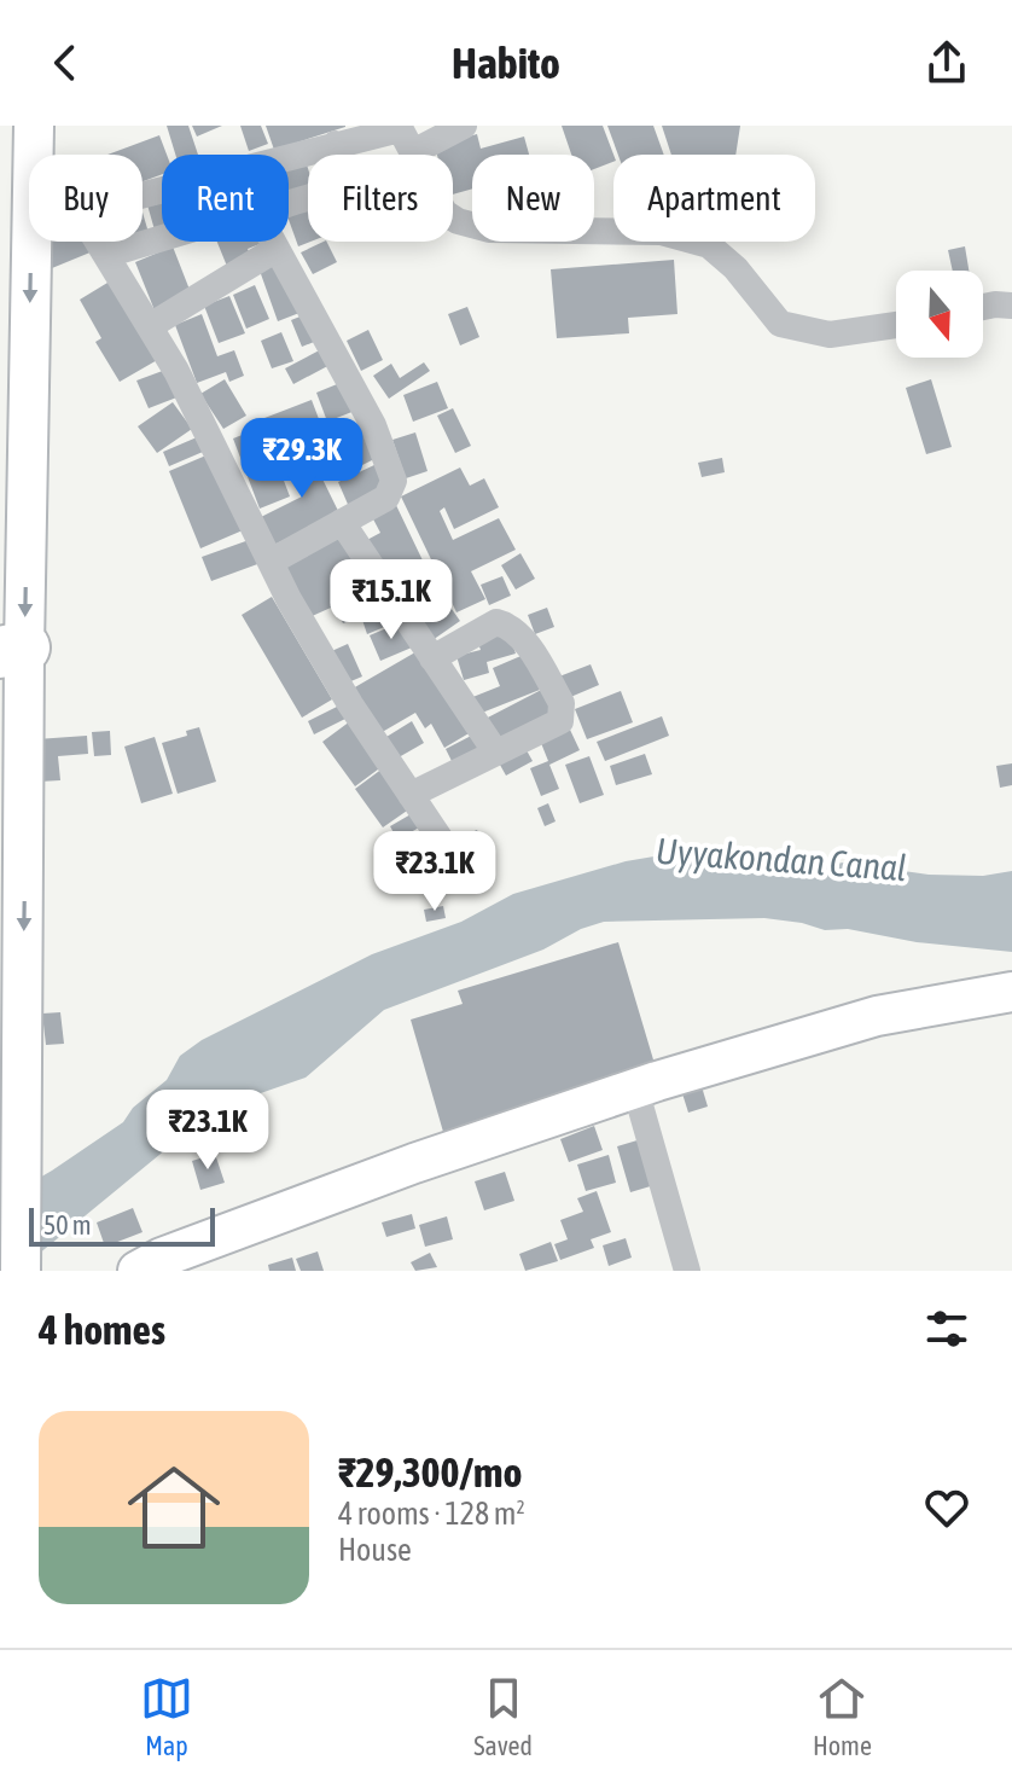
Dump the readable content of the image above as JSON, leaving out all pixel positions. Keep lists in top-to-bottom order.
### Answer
{
  "water": ["Uyyakondan Canal"],
  "scale_bar": "50 m",
  "north": "bottom",
  "page": {
    "header": "Habito",
    "chip": [
      "Buy",
      "Rent",
      "Filters",
      "New",
      "Apartment"
    ],
    "price": [
      "₹29.3K",
      "₹15.1K",
      "₹23.1K",
      "₹23.1K"
    ],
    "scale": "50 m",
    "heading": "4 homes",
    "list": [
      {
        "name": "₹29,300/mo",
        "note": "4 rooms · 128 m² · House"
      }
    ],
    "tabs": ["Map", "Saved", "Home"]
  }
}
